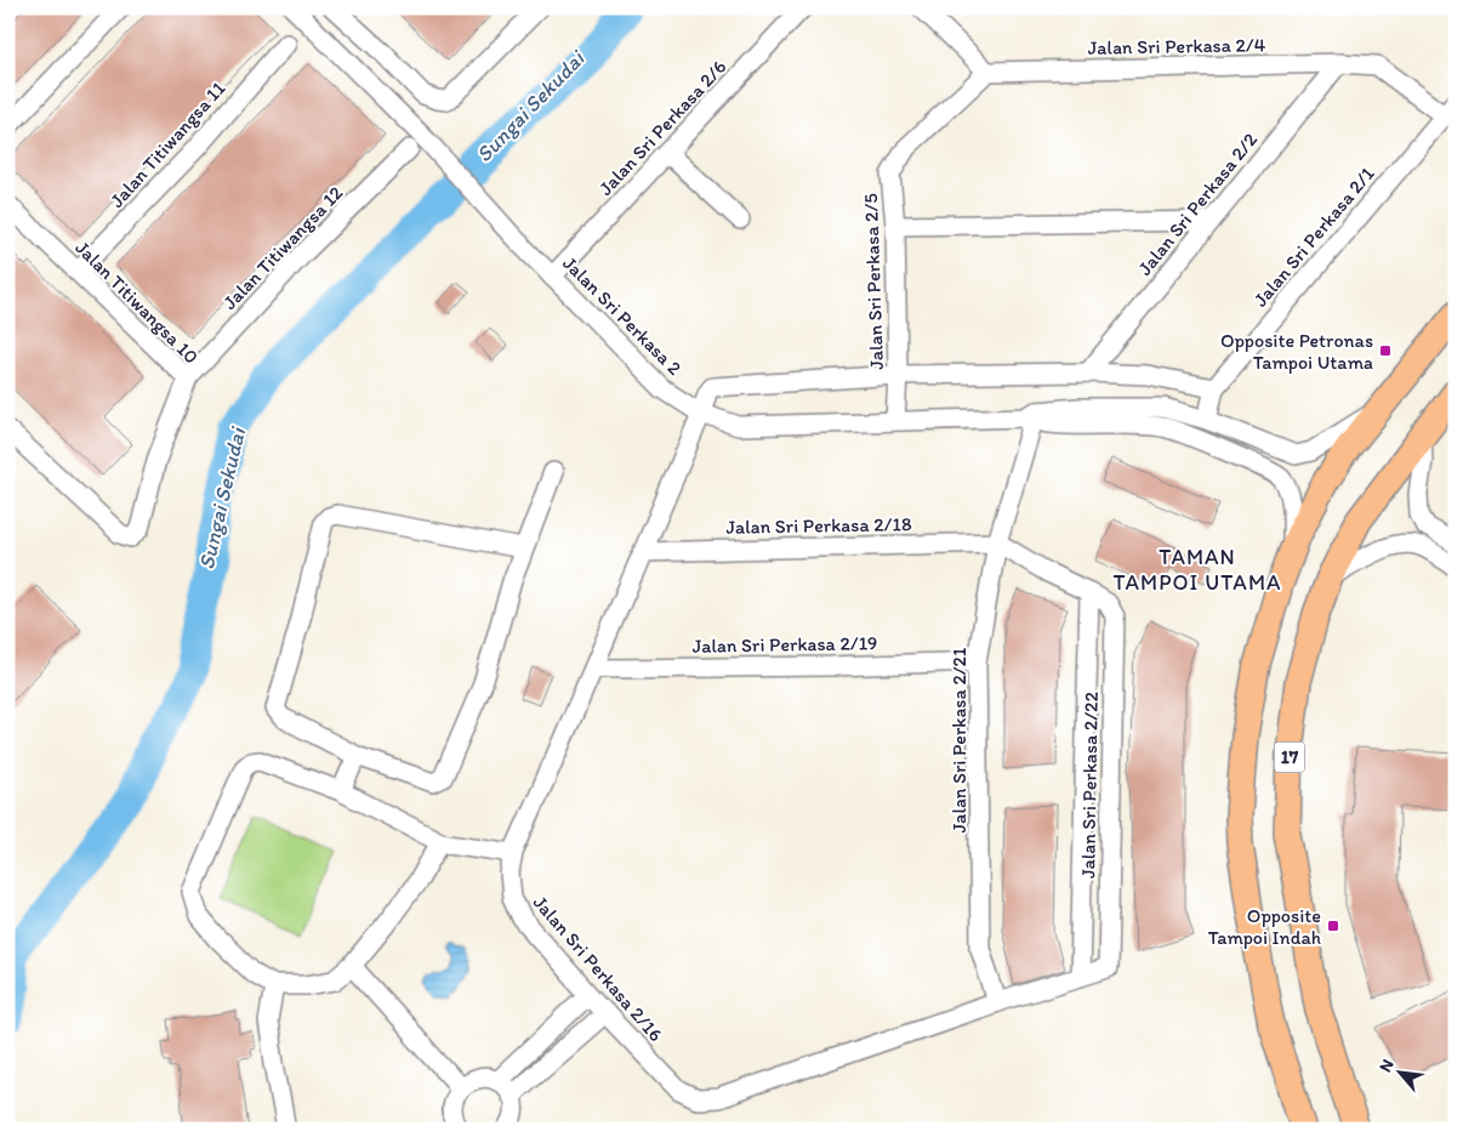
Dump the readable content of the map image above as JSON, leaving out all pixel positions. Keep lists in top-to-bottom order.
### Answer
{
  "streets": {
    "highway": ["17"],
    "street": [
      "Jalan Sri Perkasa 2/4",
      "Jalan Sri Perkasa 2/6",
      "Jalan Titiwangsa 11",
      "Jalan Sri Perkasa 2/2",
      "Jalan Sri Perkasa 2/1",
      "Jalan Titiwangsa 12",
      "Jalan Sri Perkasa 2/5",
      "Jalan Titiwangsa 10",
      "Jalan Sri Perkasa 2",
      "Jalan Sri Perkasa 2/18",
      "Jalan Sri Perkasa 2/19",
      "Jalan Sri Perkasa 2/21",
      "Jalan Sri Perkasa 2/22",
      "Jalan Sri Perkasa 2/16"
    ]
  },
  "crossings": [
    ["Jalan Sri Perkasa 2/4", "Jalan Sri Perkasa 2/2"],
    ["Jalan Sri Perkasa 2/4", "Jalan Sri Perkasa 2/1"],
    ["Jalan Sri Perkasa 2/4", "Jalan Sri Perkasa 2/5"],
    ["Jalan Sri Perkasa 2/6", "Jalan Sri Perkasa 2"],
    ["Jalan Titiwangsa 11", "Jalan Titiwangsa 10"],
    ["Jalan Sri Perkasa 2/1", "Jalan Sri Perkasa 2"],
    ["Jalan Titiwangsa 12", "Jalan Titiwangsa 10"],
    ["Jalan Sri Perkasa 2/5", "Jalan Sri Perkasa 2"],
    ["Jalan Sri Perkasa 2/5", "Jalan Sri Perkasa 2/16"],
    ["Jalan Sri Perkasa 2", "Jalan Sri Perkasa 2/21"],
    ["Jalan Sri Perkasa 2", "Jalan Sri Perkasa 2/16"],
    ["Jalan Sri Perkasa 2/18", "Jalan Sri Perkasa 2/21"],
    ["Jalan Sri Perkasa 2/18", "Jalan Sri Perkasa 2/16"],
    ["Jalan Sri Perkasa 2/19", "Jalan Sri Perkasa 2/21"],
    ["Jalan Sri Perkasa 2/19", "Jalan Sri Perkasa 2/16"],
    ["Jalan Sri Perkasa 2/21", "Jalan Sri Perkasa 2/16"],
    ["Jalan Sri Perkasa 2/22", "Jalan Sri Perkasa 2/16"]
  ],
  "districts": ["TAMAN TAMPOI UTAMA"],
  "water": ["Sungai Sekudai"],
  "places": {
    "transit": ["Opposite Petronas Tampoi Utama", "Opposite Tampoi Indah"]
  },
  "north": "top left"
}
